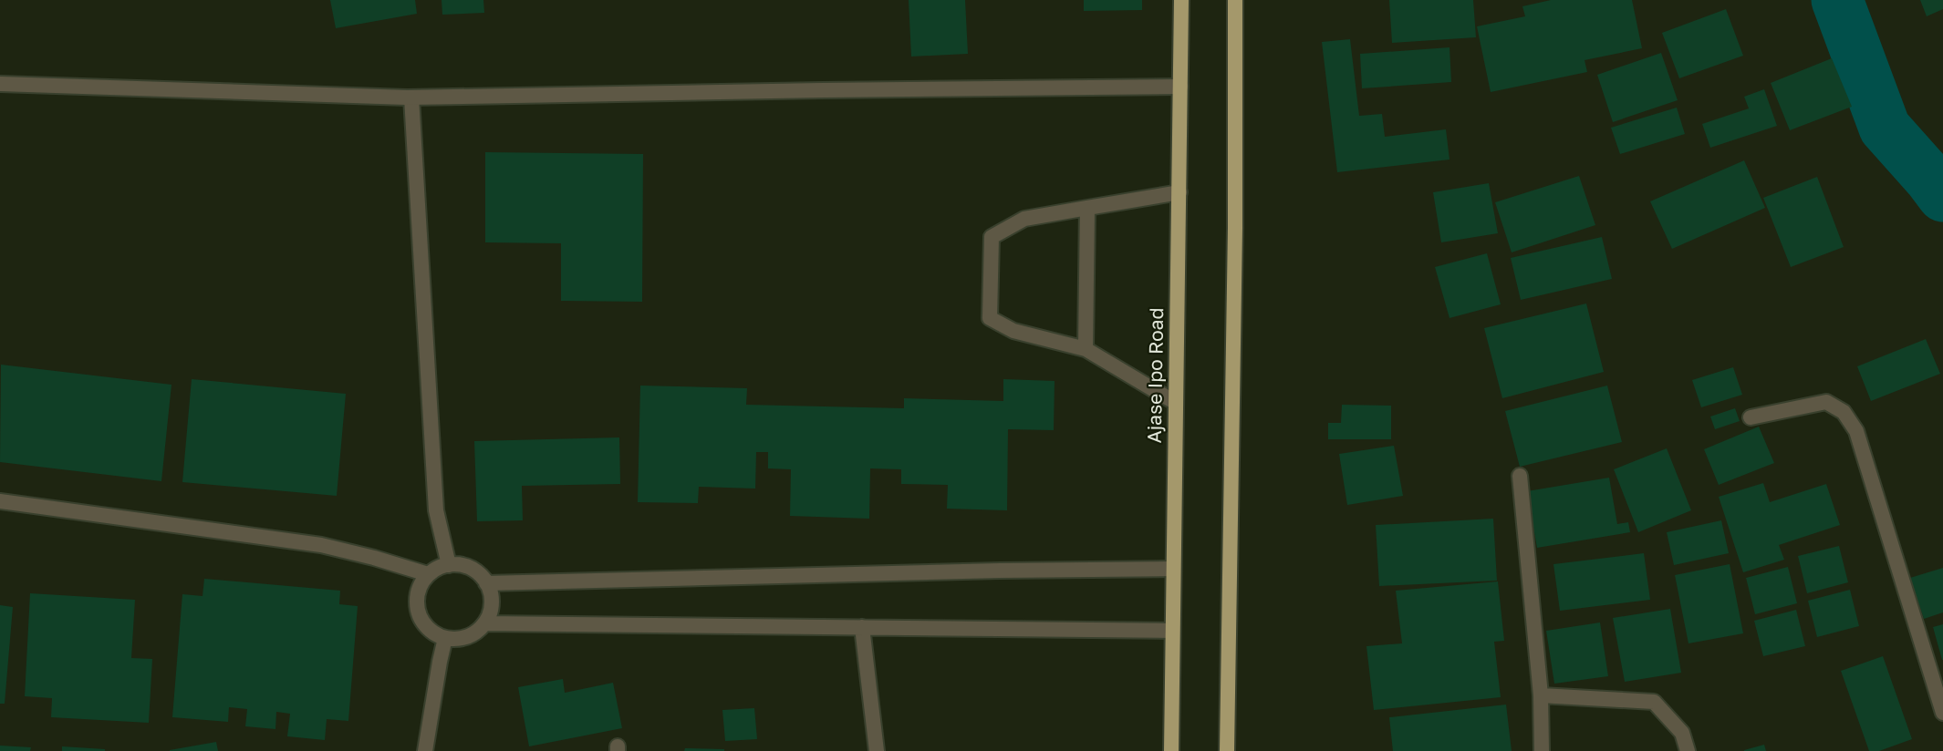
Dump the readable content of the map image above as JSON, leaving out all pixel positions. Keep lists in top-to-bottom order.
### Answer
{
  "streets": {
    "highway": ["Ajase Ipo Road"]
  }
}
